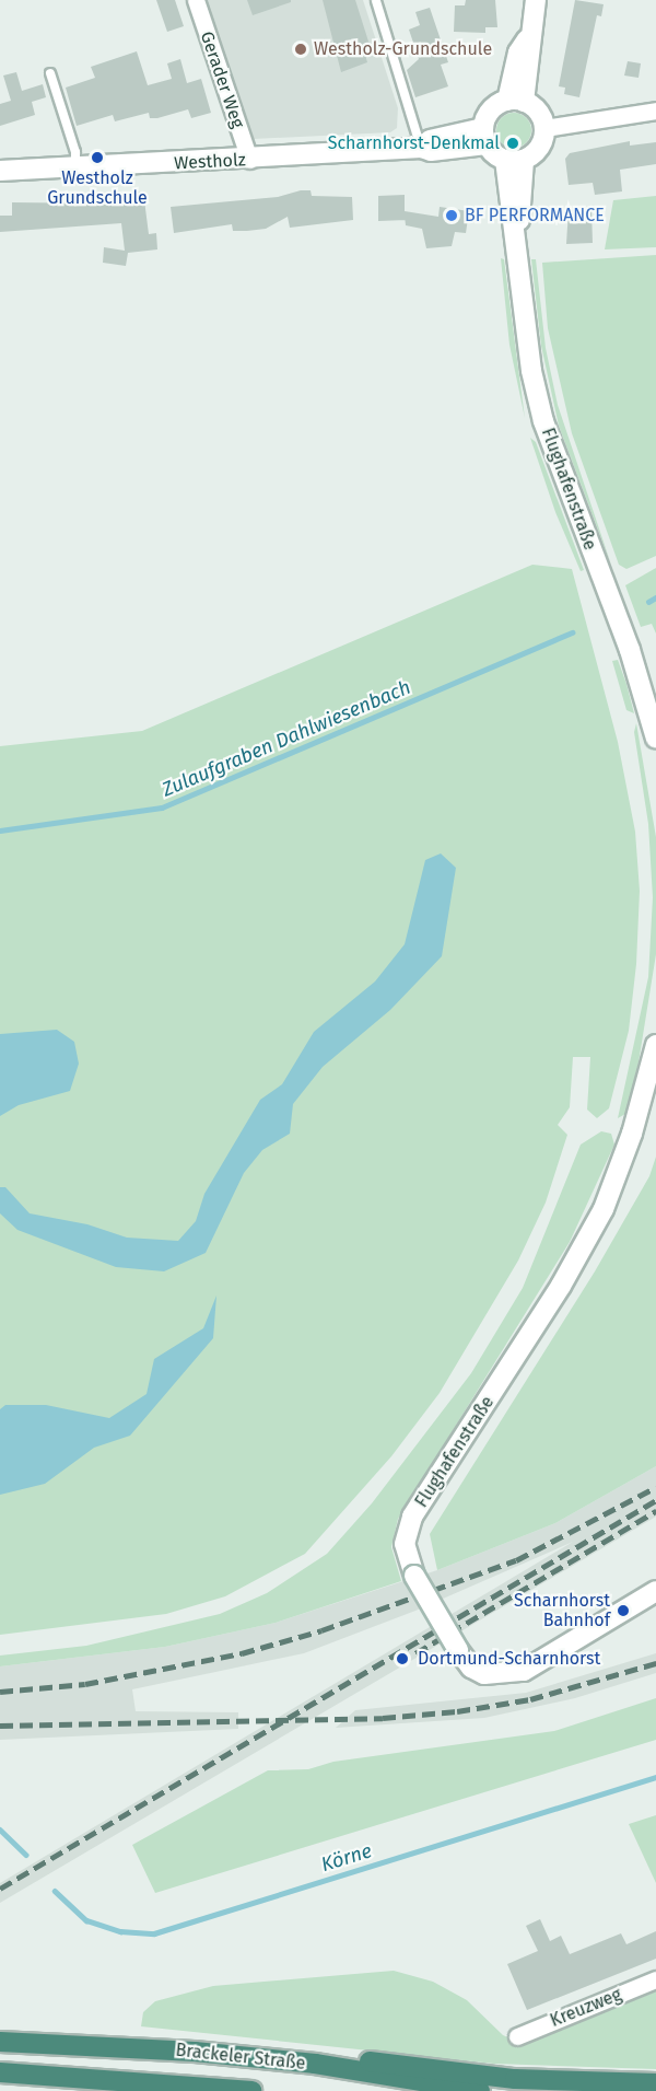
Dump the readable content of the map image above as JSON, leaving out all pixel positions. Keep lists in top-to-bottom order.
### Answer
{
  "streets": {
    "highway": ["Brackeler Straße"],
    "main road": ["Westholz", "Flughafenstraße"],
    "street": ["Gerader Weg", "Kreuzweg"]
  },
  "crossings": [
    ["Gerader Weg", "Westholz"],
    ["Westholz", "Flughafenstraße"]
  ],
  "water": ["Zulaufgraben Dahlwiesenbach", "Körne"],
  "places": [
    "Westholz-Grundschule",
    "Scharnhorst-Denkmal",
    "Westholz Grundschule",
    "BF PERFORMANCE",
    "Scharnhorst Bahnhof",
    "Dortmund-Scharnhorst"
  ]
}
